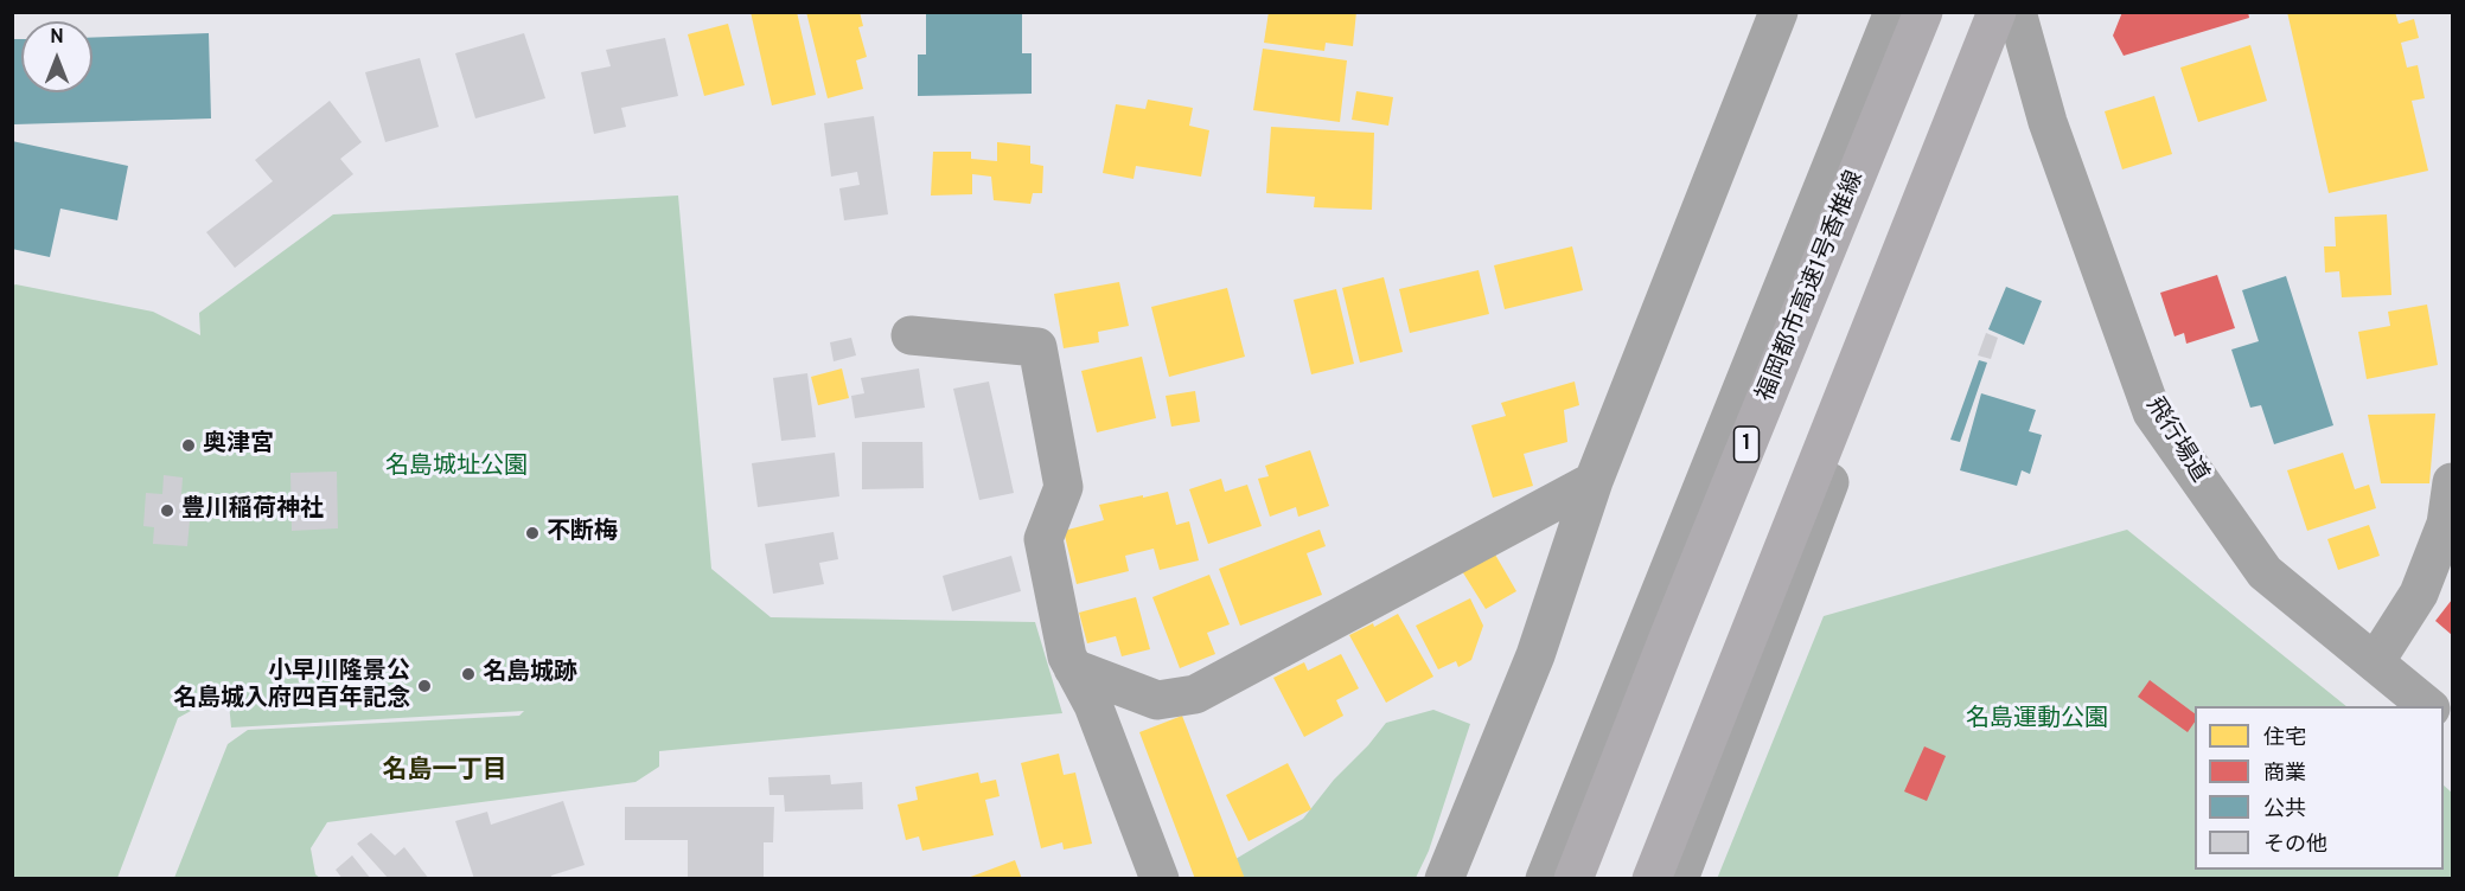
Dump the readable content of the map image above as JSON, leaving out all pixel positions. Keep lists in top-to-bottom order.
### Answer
{
  "streets": {
    "highway": ["福岡都市高速1号香椎線", "1"],
    "street": ["飛行場道"]
  },
  "districts": ["名島一丁目"],
  "parks": ["名島城址公園", "名島運動公園"],
  "places": [
    "奥津宮",
    "豊川稲荷神社",
    "不断梅",
    "名島城跡",
    "小早川隆景公 名島城入府四百年記念"
  ],
  "legend": [
    "住宅",
    "商業",
    "公共",
    "その他"
  ],
  "north": "top"
}
